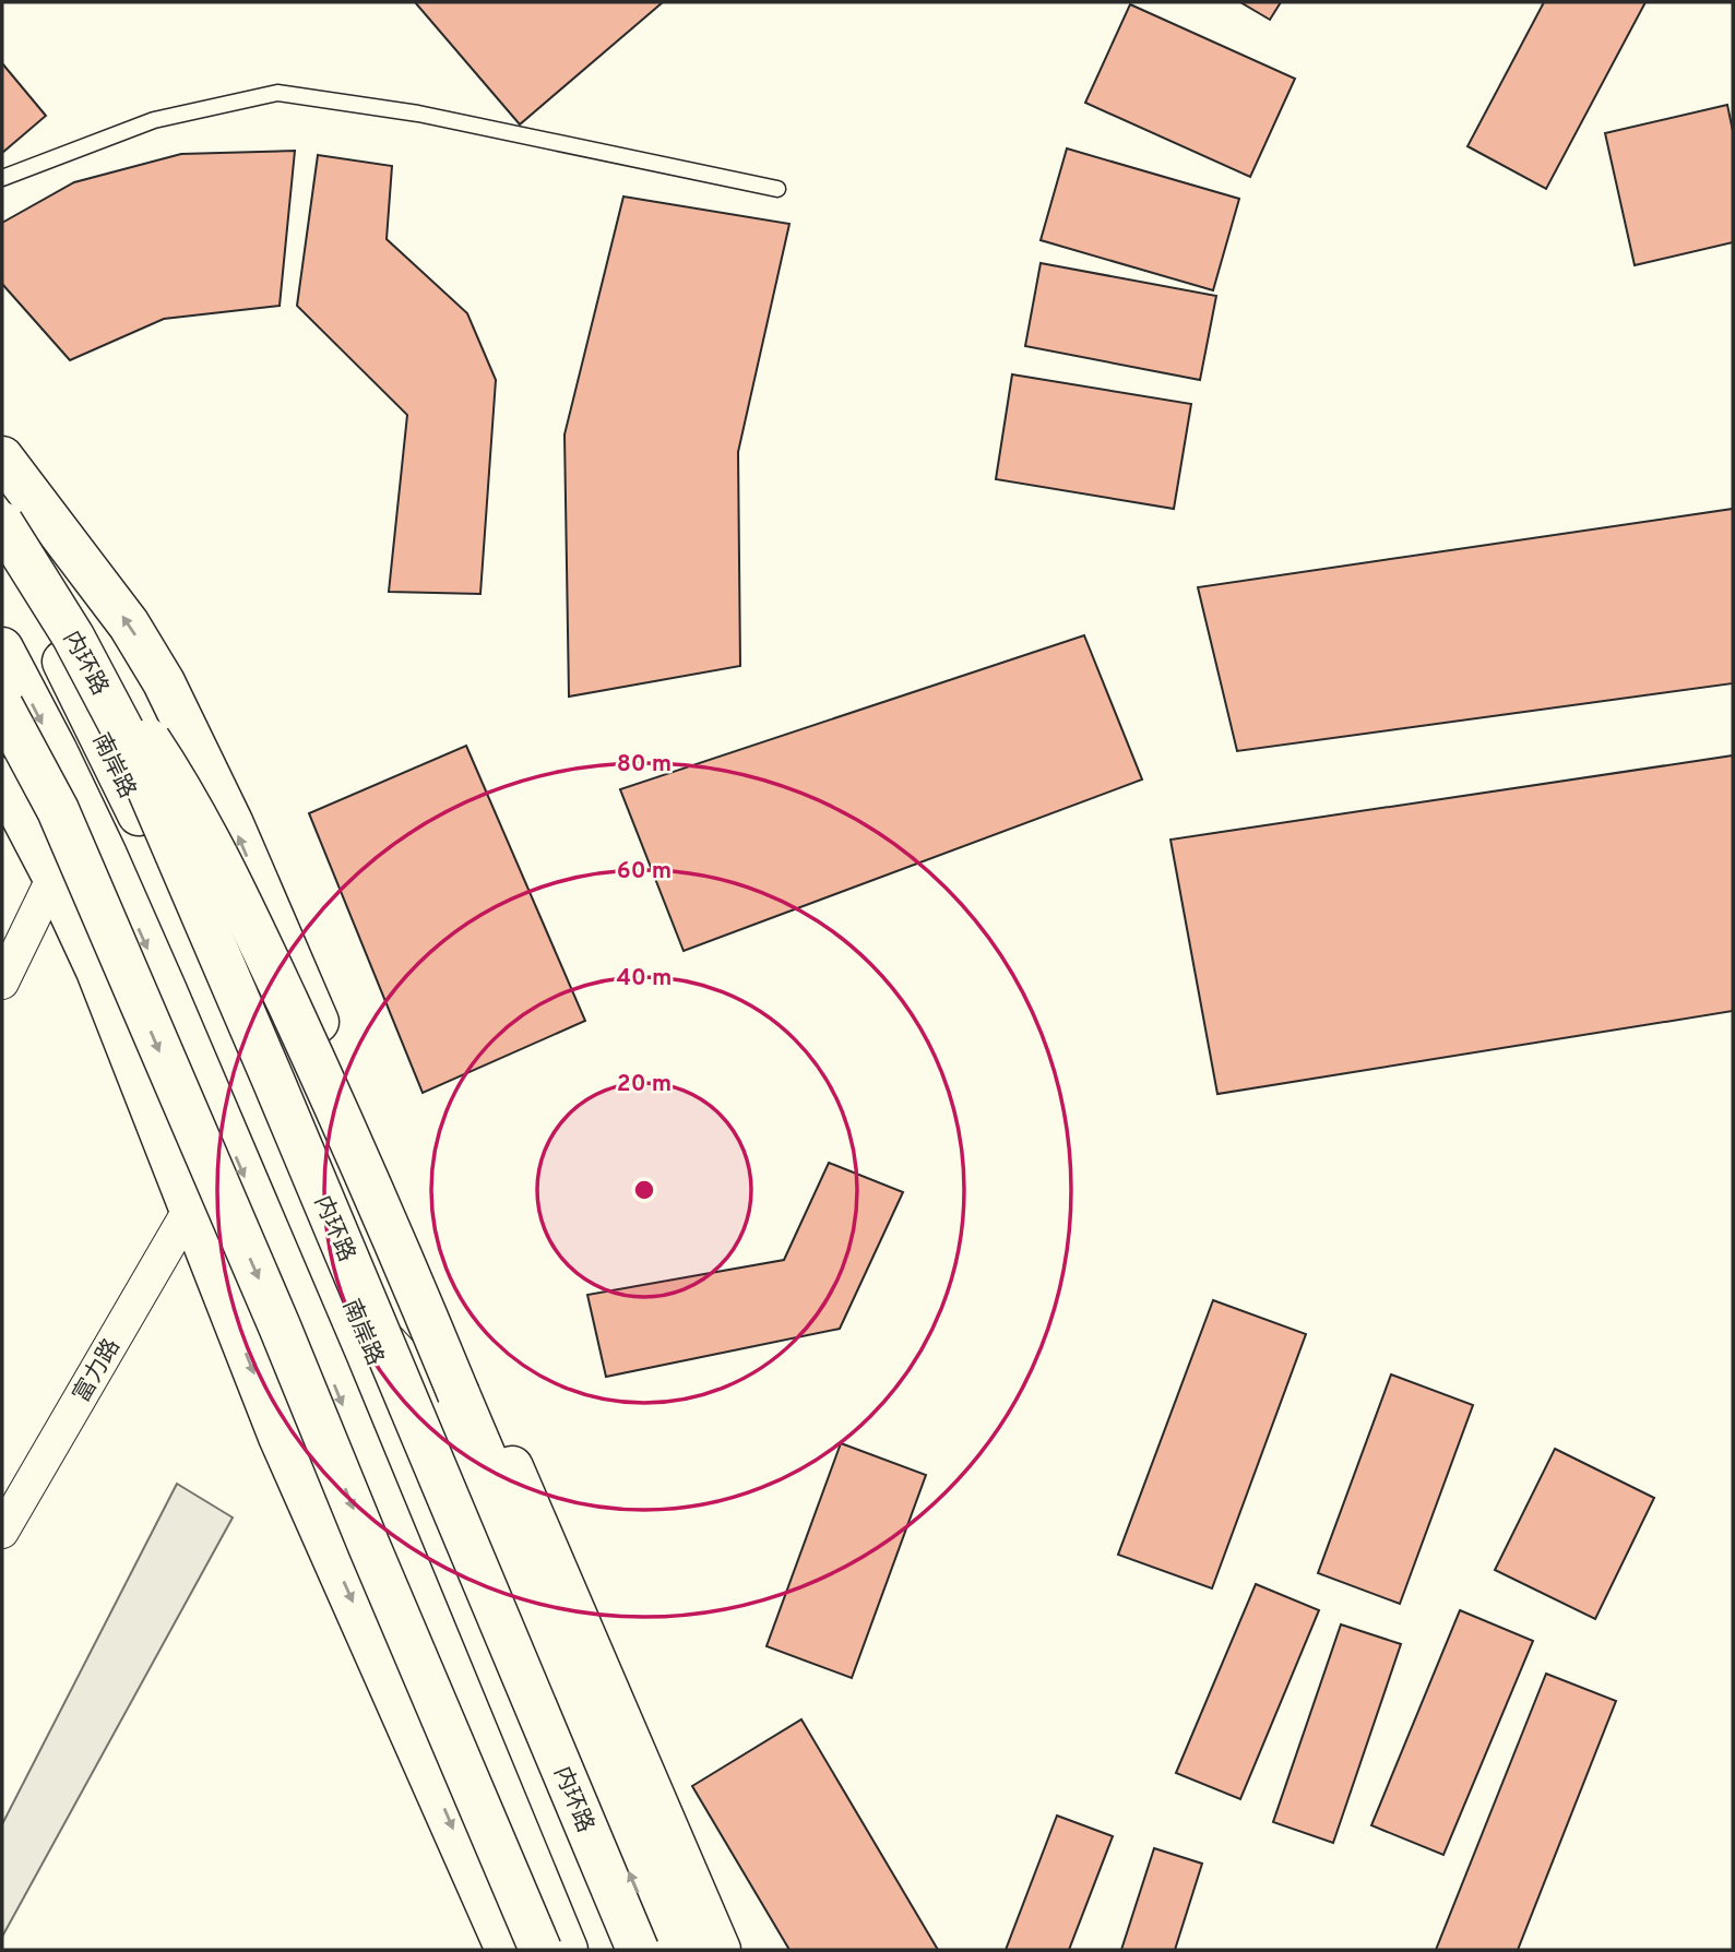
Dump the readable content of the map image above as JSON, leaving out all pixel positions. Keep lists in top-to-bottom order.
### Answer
{
  "streets": {
    "main road": ["内环路", "南岸路"],
    "street": ["富力路"]
  },
  "crossings": [
    ["内环路", "南岸路"]
  ],
  "rings": [
    "80 m",
    "60 m",
    "40 m",
    "20 m"
  ]
}
